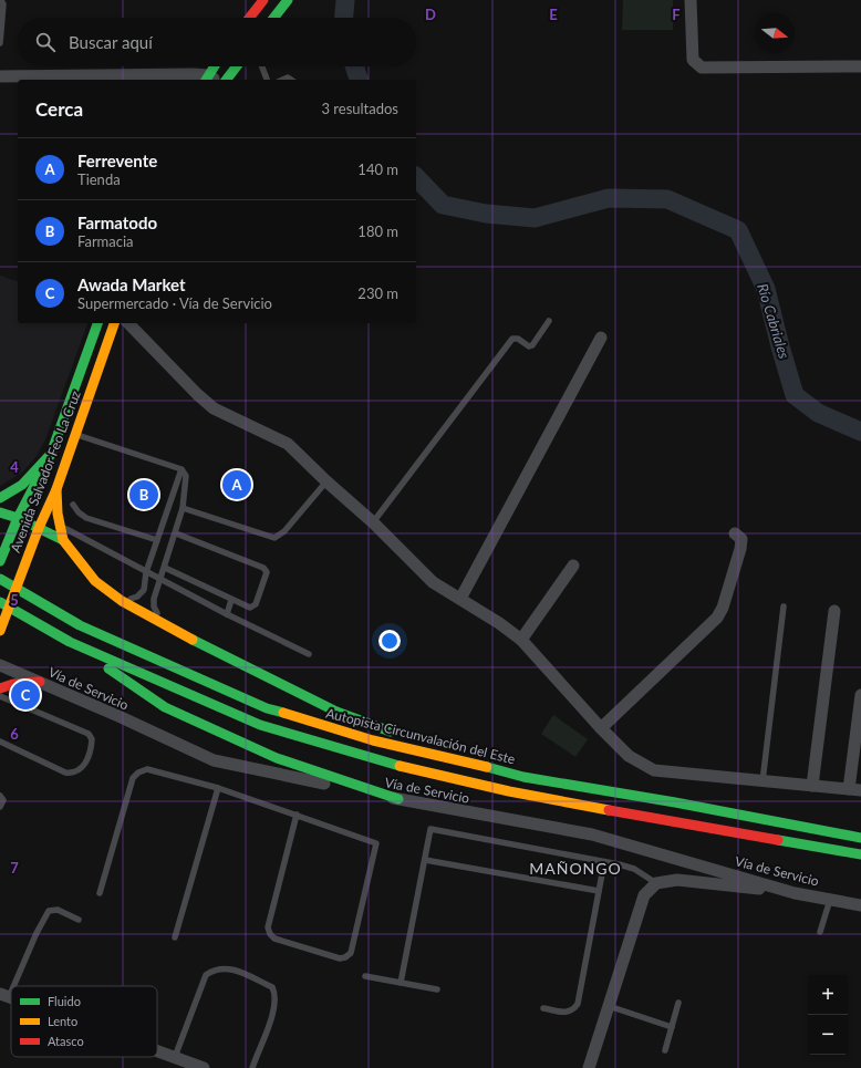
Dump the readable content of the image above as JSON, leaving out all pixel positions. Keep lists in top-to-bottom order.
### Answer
{
  "streets": {
    "main road": ["Avenida Salvador Feo La Cruz", "Autopista Circunvalación del Este"],
    "street": ["Vía de Servicio"]
  },
  "districts": ["MAÑONGO"],
  "water": ["Río Cabriales"],
  "legend": ["Fluido", "Lento", "Atasco"],
  "north": "right",
  "page": {
    "search": "Buscar aquí",
    "heading": ["Cerca", "3 resultados"],
    "list": [
      {
        "mark": "A",
        "name": "Ferrevente",
        "note": "Tienda",
        "value": "140 m"
      },
      {
        "mark": "B",
        "name": "Farmatodo",
        "note": "Farmacia",
        "value": "180 m"
      },
      {
        "mark": "C",
        "name": "Awada Market",
        "note": "Supermercado · Vía de Servicio",
        "value": "230 m"
      }
    ],
    "pins": ["A", "B", "C"],
    "map_buttons": ["+", "−"]
  },
  "grid": {
    "columns": ["D", "E", "F"],
    "rows": [
      "4",
      "5",
      "6",
      "7"
    ]
  }
}
